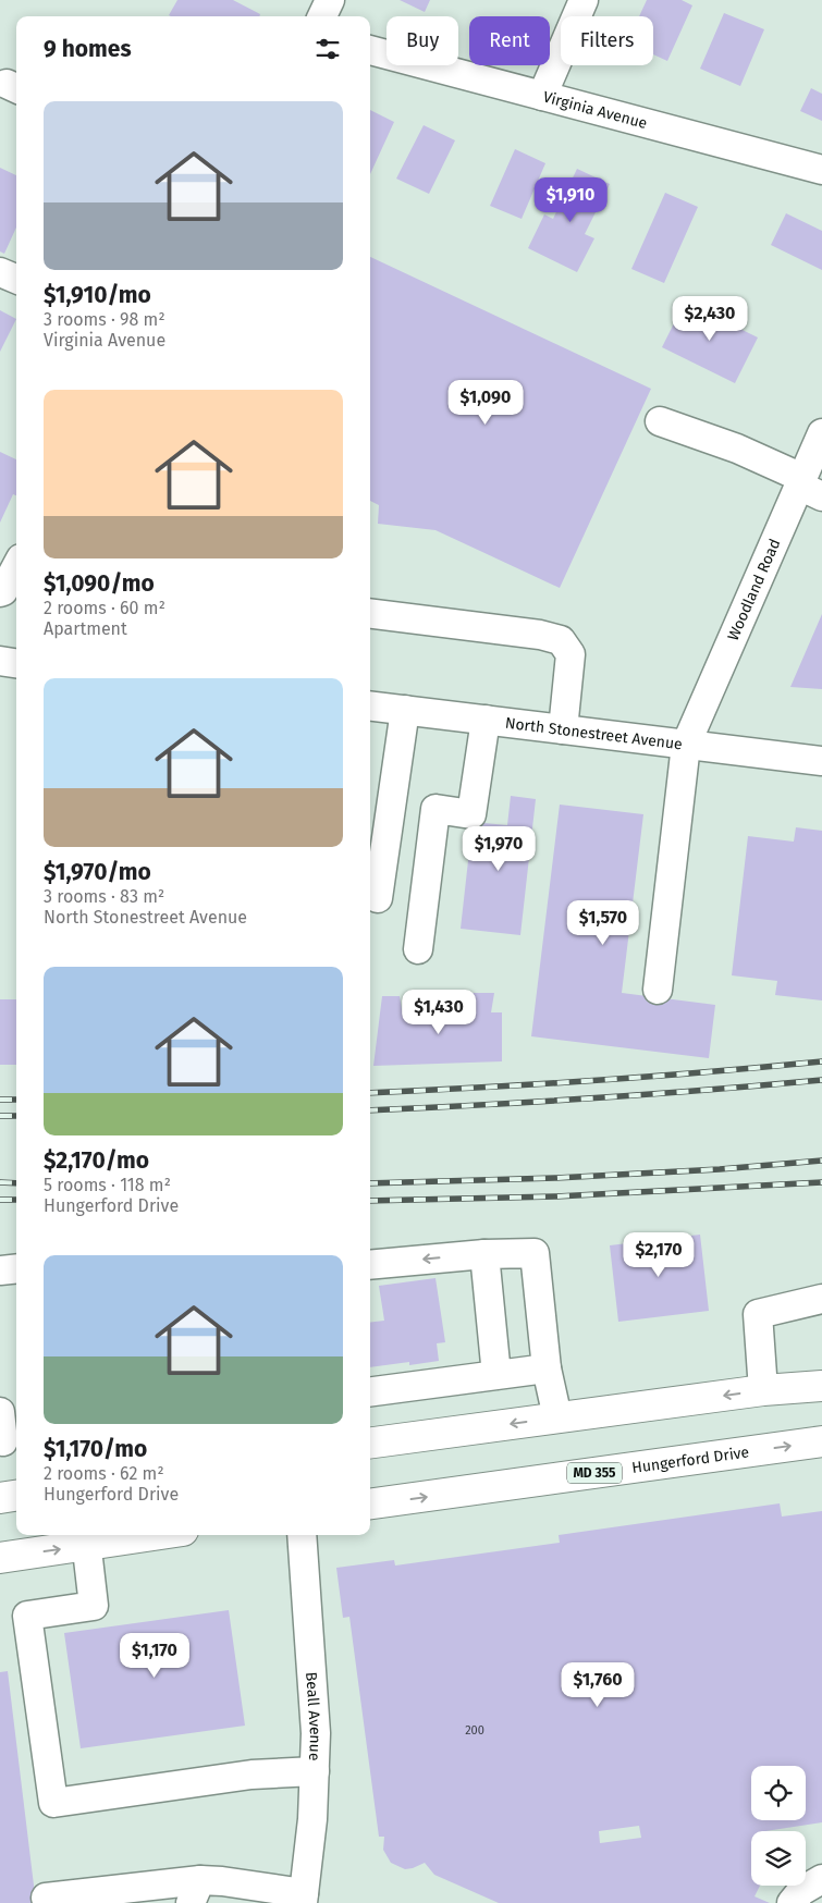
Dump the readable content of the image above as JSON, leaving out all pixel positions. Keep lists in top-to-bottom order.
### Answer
{
  "streets": {
    "main road": ["Hungerford Drive", "MD 355"],
    "street": [
      "Virginia Avenue",
      "Woodland Road",
      "North Stonestreet Avenue",
      "Beall Avenue"
    ]
  },
  "crossings": [
    ["Woodland Road", "North Stonestreet Avenue"]
  ],
  "house_numbers": ["200"],
  "page": {
    "chip": ["Buy", "Rent", "Filters"],
    "heading": "9 homes",
    "list": [
      {
        "name": "$1,910/mo",
        "note": "3 rooms · 98 m² · Virginia Avenue"
      },
      {
        "name": "$1,090/mo",
        "note": "2 rooms · 60 m² · Apartment"
      },
      {
        "name": "$1,970/mo",
        "note": "3 rooms · 83 m² · North Stonestreet Avenue"
      },
      {
        "name": "$2,170/mo",
        "note": "5 rooms · 118 m² · Hungerford Drive"
      },
      {
        "name": "$1,170/mo",
        "note": "2 rooms · 62 m² · Hungerford Drive"
      }
    ],
    "price": [
      "$1,910",
      "$2,430",
      "$1,090",
      "$1,970",
      "$1,570",
      "$1,430",
      "$2,170",
      "$1,170",
      "$1,760"
    ]
  }
}
